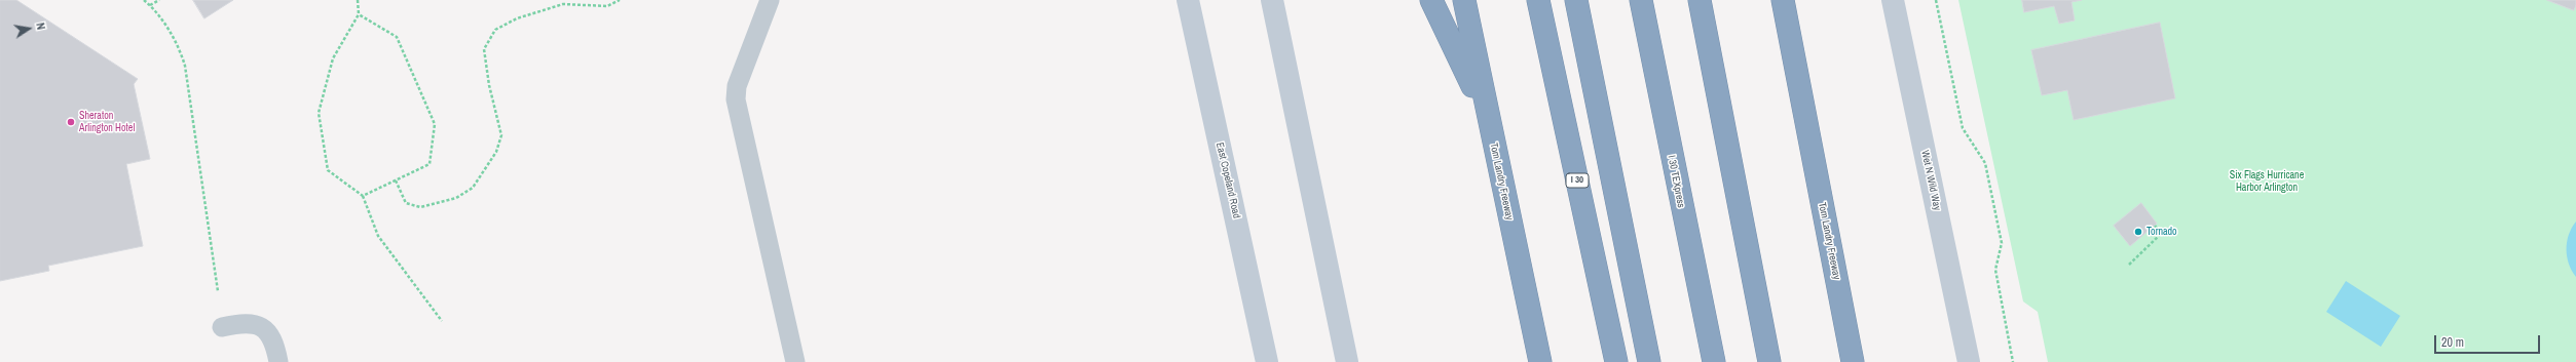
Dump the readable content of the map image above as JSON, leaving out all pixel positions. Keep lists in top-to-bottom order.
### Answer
{
  "streets": {
    "highway": ["I 30", "Tom Landry Freeway", "I 30 TEXpress"],
    "main road": ["East Copeland Road", "Wet N Wild Way"]
  },
  "parks": ["Six Flags Hurricane Harbor Arlington"],
  "places": ["Sheraton Arlington Hotel", "Tornado"],
  "scale_bar": "20 m",
  "north": "right"
}
